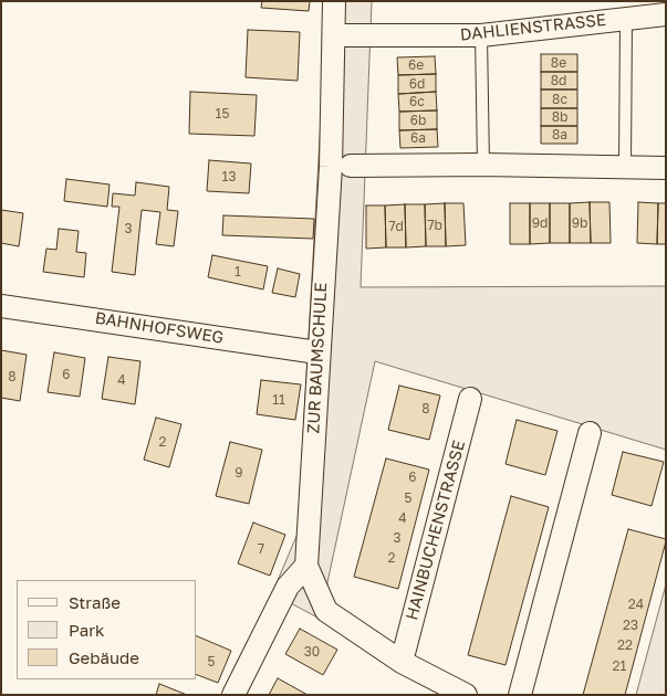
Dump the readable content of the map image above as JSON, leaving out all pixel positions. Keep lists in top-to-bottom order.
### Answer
{
  "streets": {
    "street": [
      "DAHLIENSTRASSE",
      "BAHNHOFSWEG",
      "ZUR BAUMSCHULE",
      "HAINBUCHENSTRASSE"
    ]
  },
  "crossings": [
    ["DAHLIENSTRASSE", "ZUR BAUMSCHULE"],
    ["BAHNHOFSWEG", "ZUR BAUMSCHULE"]
  ],
  "house_numbers": [
    "8e",
    "6e",
    "8d",
    "6d",
    "8c",
    "6c",
    "15",
    "8b",
    "6b",
    "8a",
    "6a",
    "13",
    "9d",
    "9b",
    "7b",
    "7d",
    "3",
    "1",
    "6",
    "8",
    "4",
    "11",
    "8",
    "2",
    "9",
    "6",
    "5",
    "4",
    "3",
    "7",
    "2",
    "24",
    "23",
    "22",
    "30",
    "5",
    "21"
  ],
  "legend": ["Straße", "Park", "Gebäude"]
}
